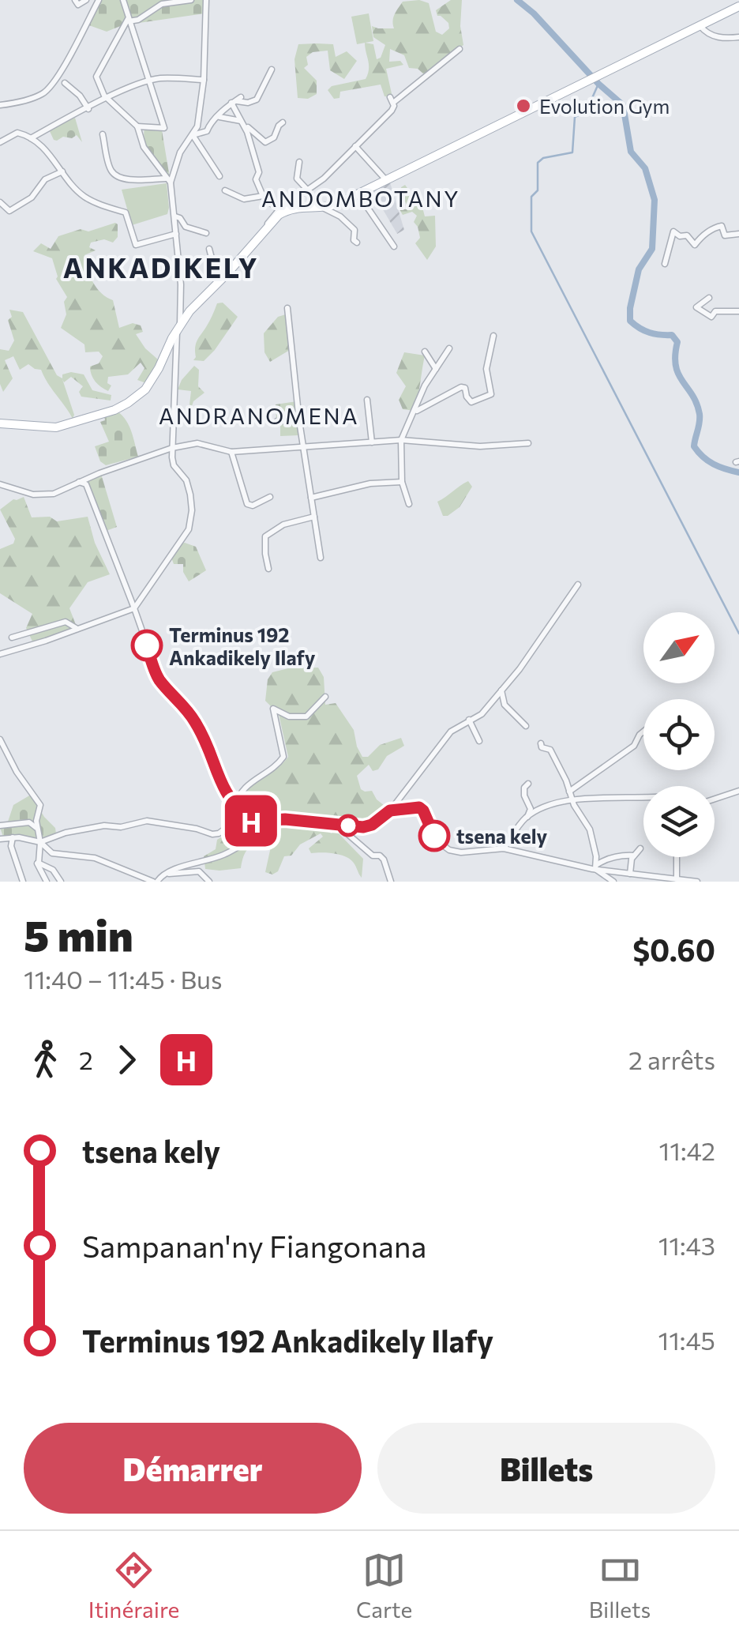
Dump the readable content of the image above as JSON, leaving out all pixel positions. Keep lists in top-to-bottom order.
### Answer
{
  "districts": ["ANDOMBOTANY", "ANKADIKELY", "ANDRANOMENA"],
  "places": ["Evolution Gym", "Terminus 192 Ankadikely Ilafy", "tsena kely"],
  "lines": ["bus line H"],
  "north": "top right",
  "page": {
    "on_map": "H",
    "heading": ["5 min", "11:40 – 11:45 · Bus", "$0.60"],
    "legs": ["2", "H", "2 arrêts"],
    "list": [
      {
        "name": "tsena kely",
        "value": "11:42"
      },
      {
        "name": "Sampanan'ny Fiangonana",
        "value": "11:43"
      },
      {
        "name": "Terminus 192 Ankadikely Ilafy",
        "value": "11:45"
      }
    ],
    "buttons": ["Démarrer", "Billets"],
    "tabs": ["Itinéraire", "Carte", "Billets"]
  }
}
